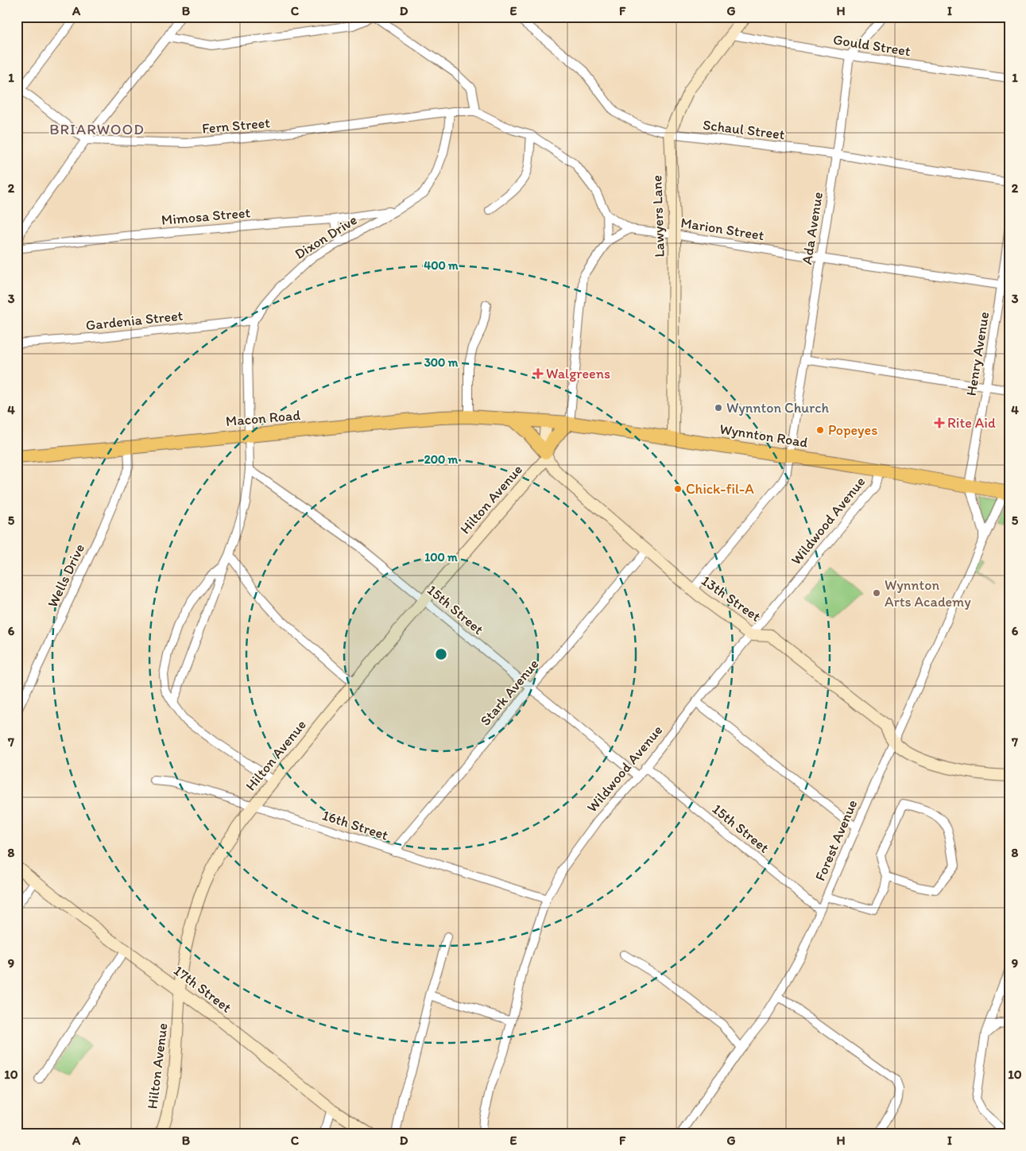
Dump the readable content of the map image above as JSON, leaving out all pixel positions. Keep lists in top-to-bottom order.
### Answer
{
  "streets": {
    "main road": ["Macon Road", "Wynnton Road"],
    "street": [
      "Gould Street",
      "Fern Street",
      "Schaul Street",
      "Mimosa Street",
      "Lawyers Lane",
      "Ada Avenue",
      "Marion Street",
      "Dixon Drive",
      "Gardenia Street",
      "Henry Avenue",
      "Hilton Avenue",
      "Wildwood Avenue",
      "Wells Drive",
      "13th Street",
      "15th Street",
      "Stark Avenue",
      "16th Street",
      "Forest Avenue",
      "17th Street"
    ]
  },
  "crossings": [
    ["Gould Street", "Lawyers Lane"],
    ["Gould Street", "Ada Avenue"],
    ["Fern Street", "Dixon Drive"],
    ["Schaul Street", "Lawyers Lane"],
    ["Schaul Street", "Ada Avenue"],
    ["Mimosa Street", "Dixon Drive"],
    ["Lawyers Lane", "Marion Street"],
    ["Lawyers Lane", "Wynnton Road"],
    ["Ada Avenue", "Marion Street"],
    ["Ada Avenue", "Wynnton Road"],
    ["Marion Street", "Henry Avenue"],
    ["Dixon Drive", "Gardenia Street"],
    ["Dixon Drive", "Macon Road"],
    ["Dixon Drive", "Hilton Avenue"],
    ["Dixon Drive", "15th Street"],
    ["Henry Avenue", "Wynnton Road"],
    ["Macon Road", "Wynnton Road"],
    ["Macon Road", "Wells Drive"],
    ["Wynnton Road", "Wildwood Avenue"],
    ["Wynnton Road", "Forest Avenue"],
    ["Hilton Avenue", "13th Street"],
    ["Hilton Avenue", "15th Street"],
    ["Hilton Avenue", "16th Street"],
    ["Hilton Avenue", "17th Street"],
    ["Wildwood Avenue", "13th Street"],
    ["Wildwood Avenue", "15th Street"],
    ["Wildwood Avenue", "16th Street"],
    ["13th Street", "Stark Avenue"],
    ["13th Street", "Forest Avenue"],
    ["15th Street", "Stark Avenue"],
    ["15th Street", "Forest Avenue"],
    ["Stark Avenue", "16th Street"]
  ],
  "districts": ["BRIARWOOD"],
  "places": {
    "health": ["Walgreens", "Rite Aid"],
    "other": [
      "Wynnton Church",
      "Popeyes",
      "Chick-fil-A",
      "Wynnton Arts Academy"
    ]
  },
  "grid": {
    "columns": [
      "A",
      "B",
      "C",
      "D",
      "E",
      "F",
      "G",
      "H",
      "I"
    ],
    "rows": [
      "1",
      "2",
      "3",
      "4",
      "5",
      "6",
      "7",
      "8",
      "9",
      "10"
    ]
  },
  "rings": [
    "400 m",
    "300 m",
    "200 m",
    "100 m"
  ]
}
